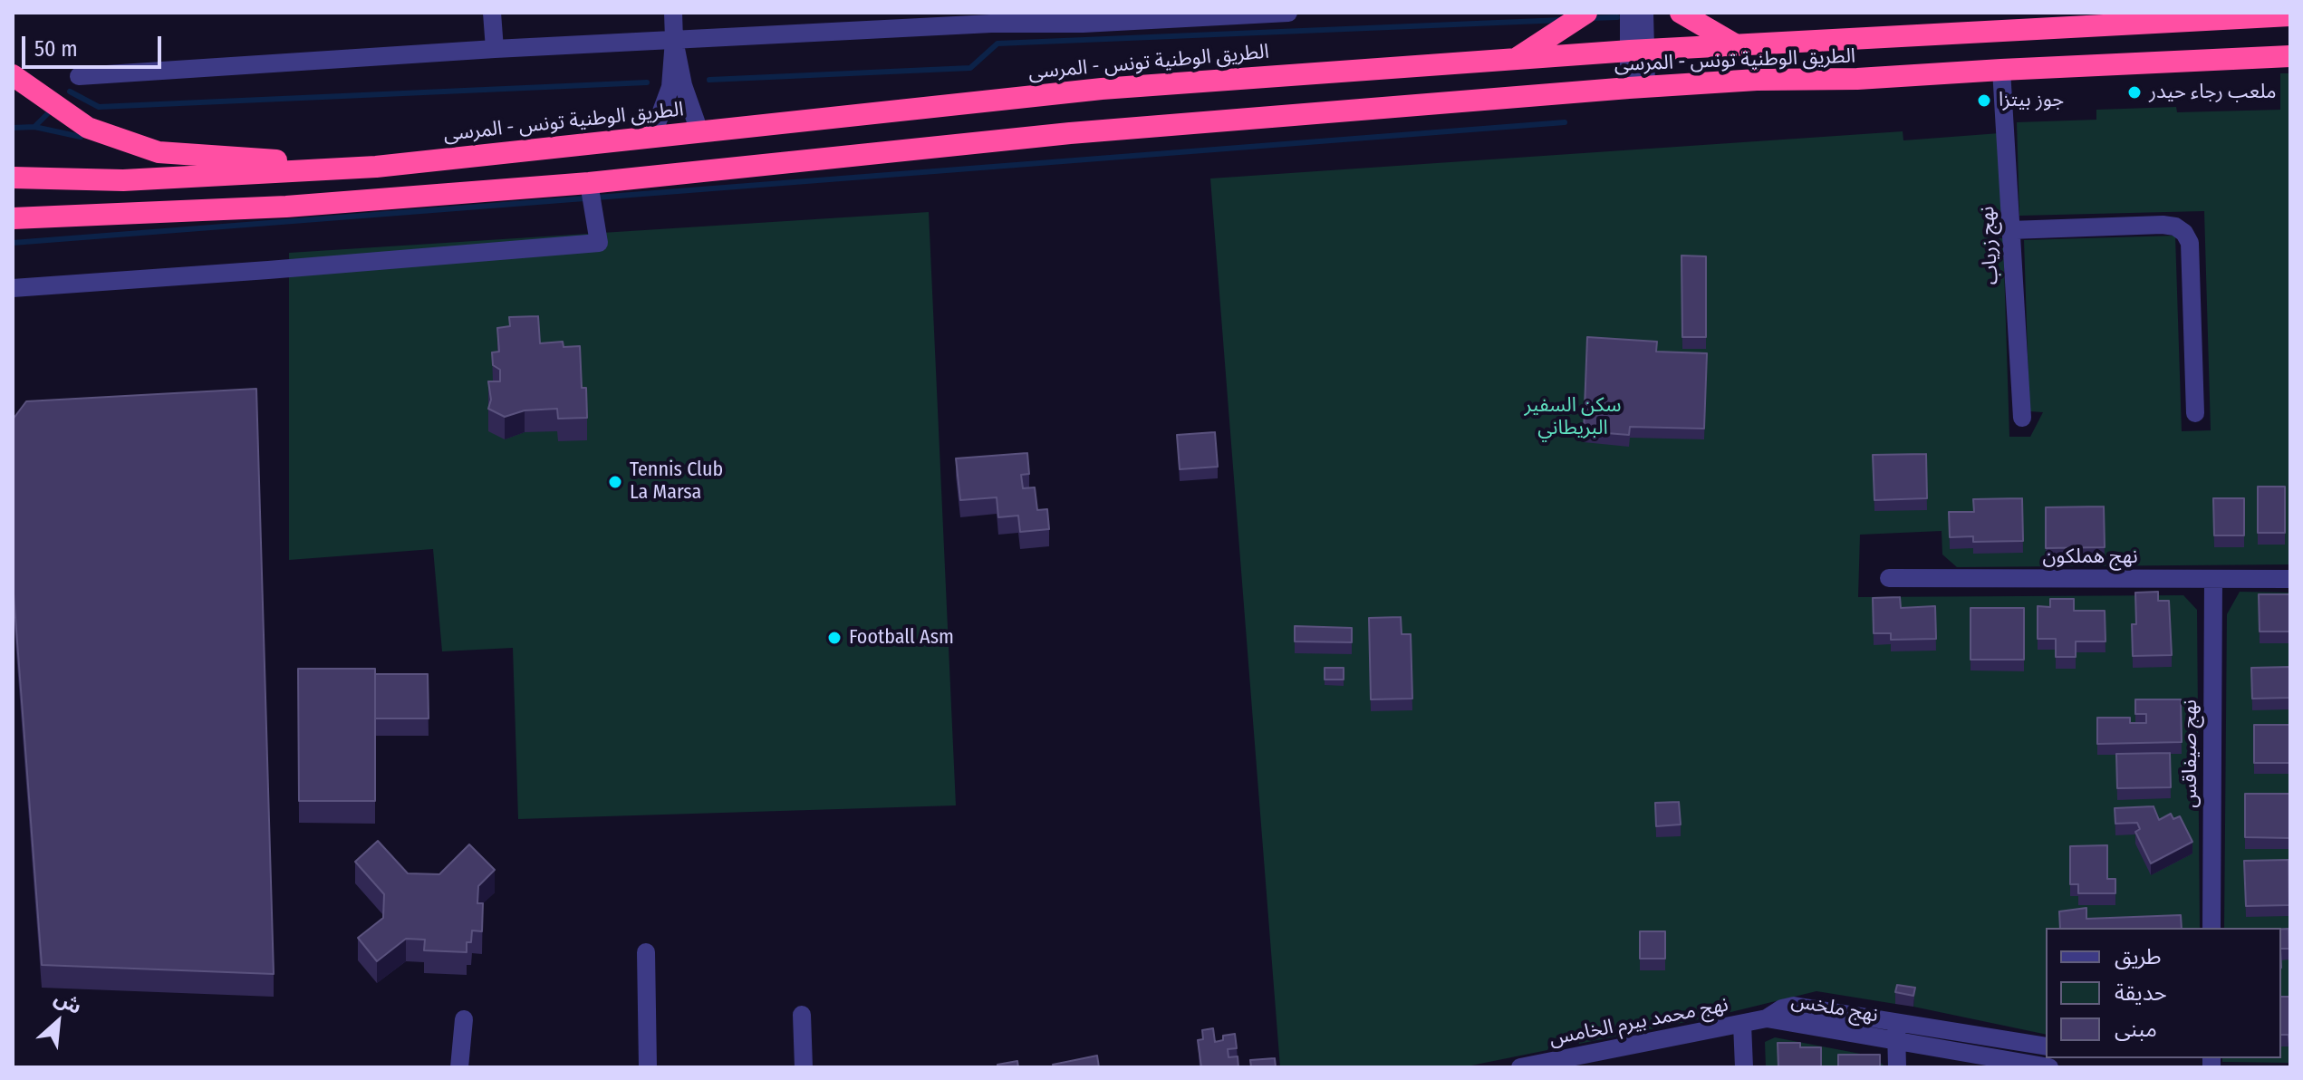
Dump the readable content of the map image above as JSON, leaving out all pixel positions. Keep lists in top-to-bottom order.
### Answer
{
  "streets": {
    "highway": ["الطريق الوطنية تونس - المرسى"],
    "street": [
      "نهج زرياب",
      "نهج هملكون",
      "نهج صيفاقس",
      "نهج ملخس",
      "نهج محمد بيرم الخامس"
    ]
  },
  "crossings": [
    ["الطريق الوطنية تونس - المرسى", "نهج زرياب"],
    ["نهج هملكون", "نهج صيفاقس"],
    ["نهج ملخس", "نهج محمد بيرم الخامس"]
  ],
  "parks": ["سكن السفير البريطاني"],
  "places": [
    "ملعب رجاء حيدر",
    "جوز بيتزا",
    "Tennis Club La Marsa",
    "Football Asm"
  ],
  "legend": ["طريق", "حديقة", "مبنى"],
  "scale_bar": "50 m",
  "north": "top right"
}
